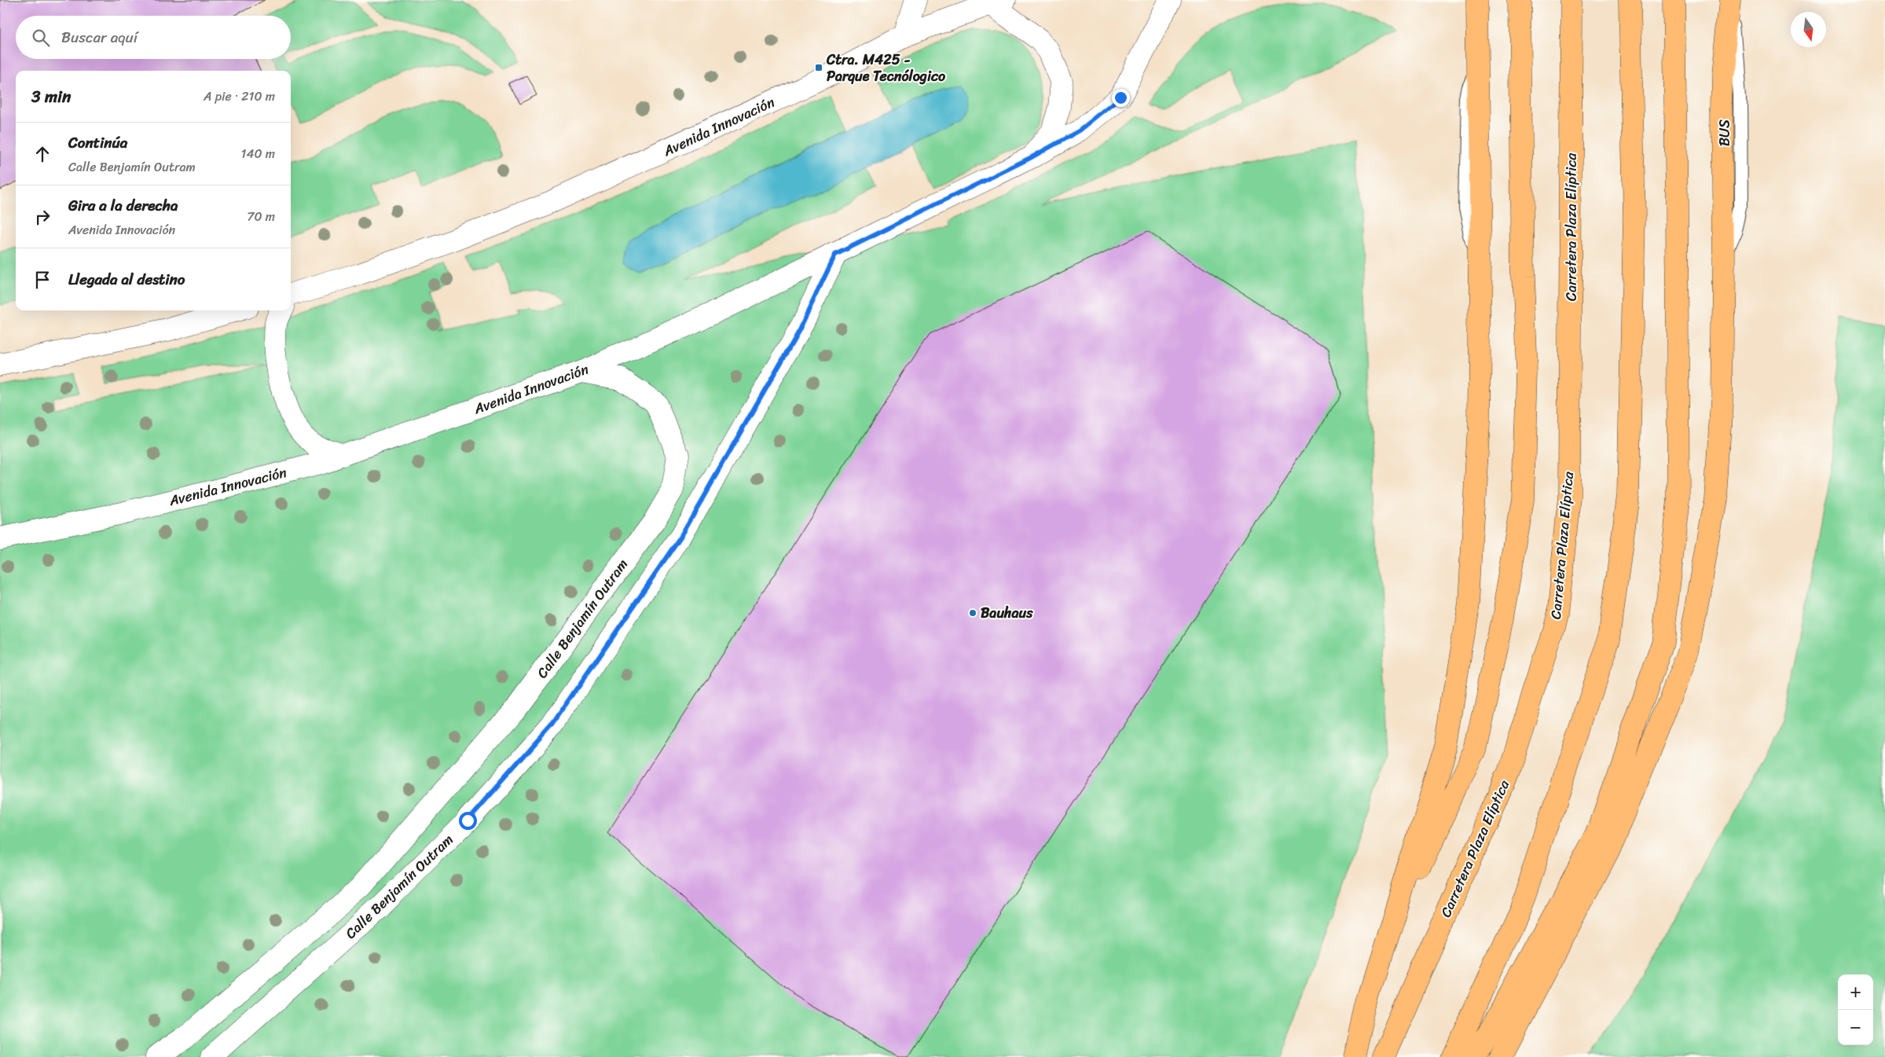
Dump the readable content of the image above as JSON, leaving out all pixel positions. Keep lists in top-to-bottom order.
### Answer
{
  "streets": {
    "main road": ["Carretera Plaza Elíptica"],
    "street": ["Avenida Innovación", "Calle Benjamín Outram"]
  },
  "crossings": [
    ["Avenida Innovación", "Calle Benjamín Outram"]
  ],
  "places": {
    "transit": ["Ctra. M425 - Parque Tecnólogico"],
    "other": ["Bauhaus"]
  },
  "north": "bottom",
  "page": {
    "search": "Buscar aquí",
    "heading": ["3 min", "A pie · 210 m"],
    "list": [
      ["Continúa", "Calle Benjamín Outram", "140 m"],
      ["Gira a la derecha", "Avenida Innovación", "70 m"],
      "Llegada al destino"
    ],
    "map_buttons": ["+", "−"]
  }
}
